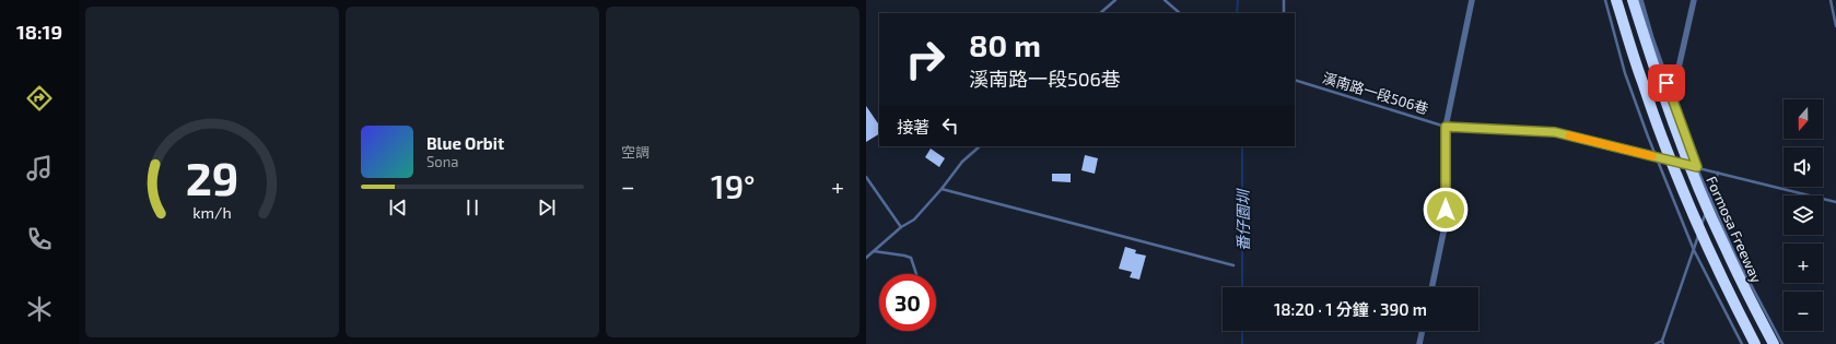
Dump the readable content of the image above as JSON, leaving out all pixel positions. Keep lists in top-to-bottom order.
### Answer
{
  "streets": {
    "highway": ["Formosa Freeway"],
    "lane": ["溪南路一段506巷"]
  },
  "water": ["番仔園圳"],
  "north": "bottom",
  "page": {
    "tabs": "18:19",
    "tile": "空調",
    "turn": ["80 m", "溪南路一段506巷"],
    "map_buttons": ["+", "−"],
    "then": "接著",
    "song": ["Blue Orbit", "Sona"],
    "heat": ["−", "19°", "+"],
    "limit": "30",
    "trip": "18:20 · 1 分鐘 · 390 m",
    "gauge": ["29", "km/h"]
  }
}
